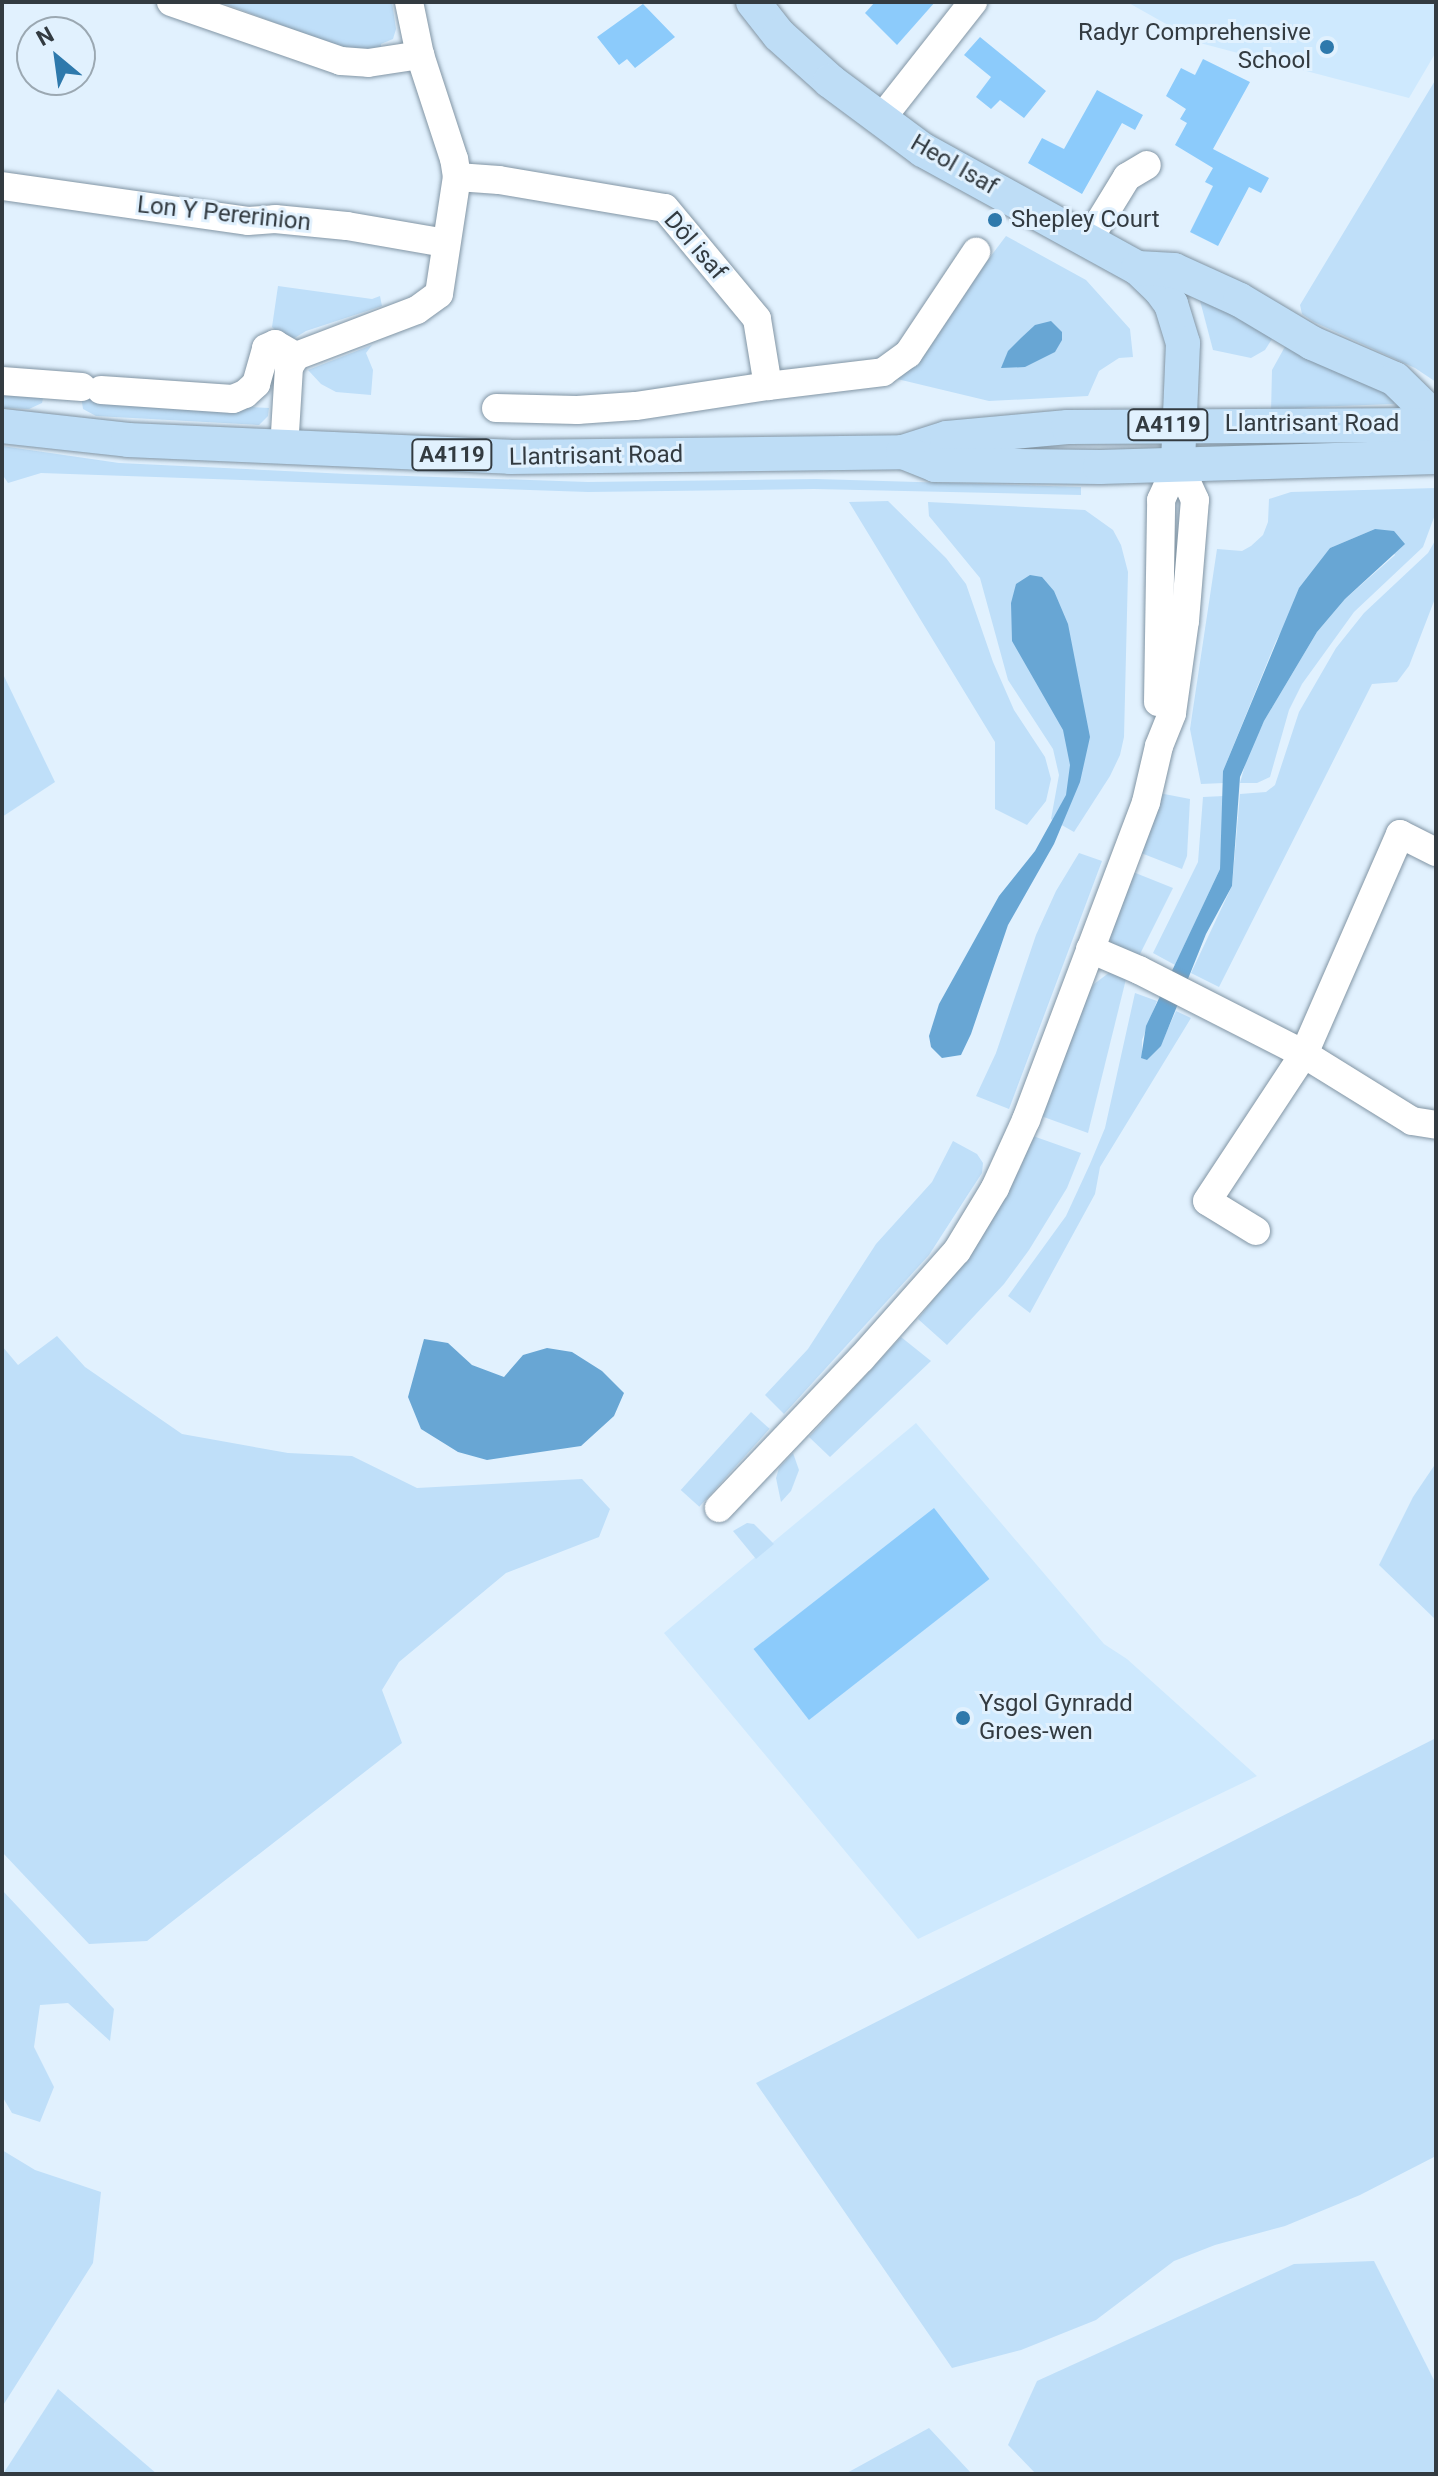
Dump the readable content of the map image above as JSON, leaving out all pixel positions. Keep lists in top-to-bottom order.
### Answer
{
  "streets": {
    "main road": ["Heol Isaf", "Llantrisant Road", "A4119"],
    "street": ["Lon Y Pererinion", "Dôl isaf"]
  },
  "crossings": [
    ["Heol Isaf", "Llantrisant Road"]
  ],
  "places": ["Radyr Comprehensive School", "Shepley Court", "Ysgol Gynradd Groes-wen"],
  "north": "top left"
}
